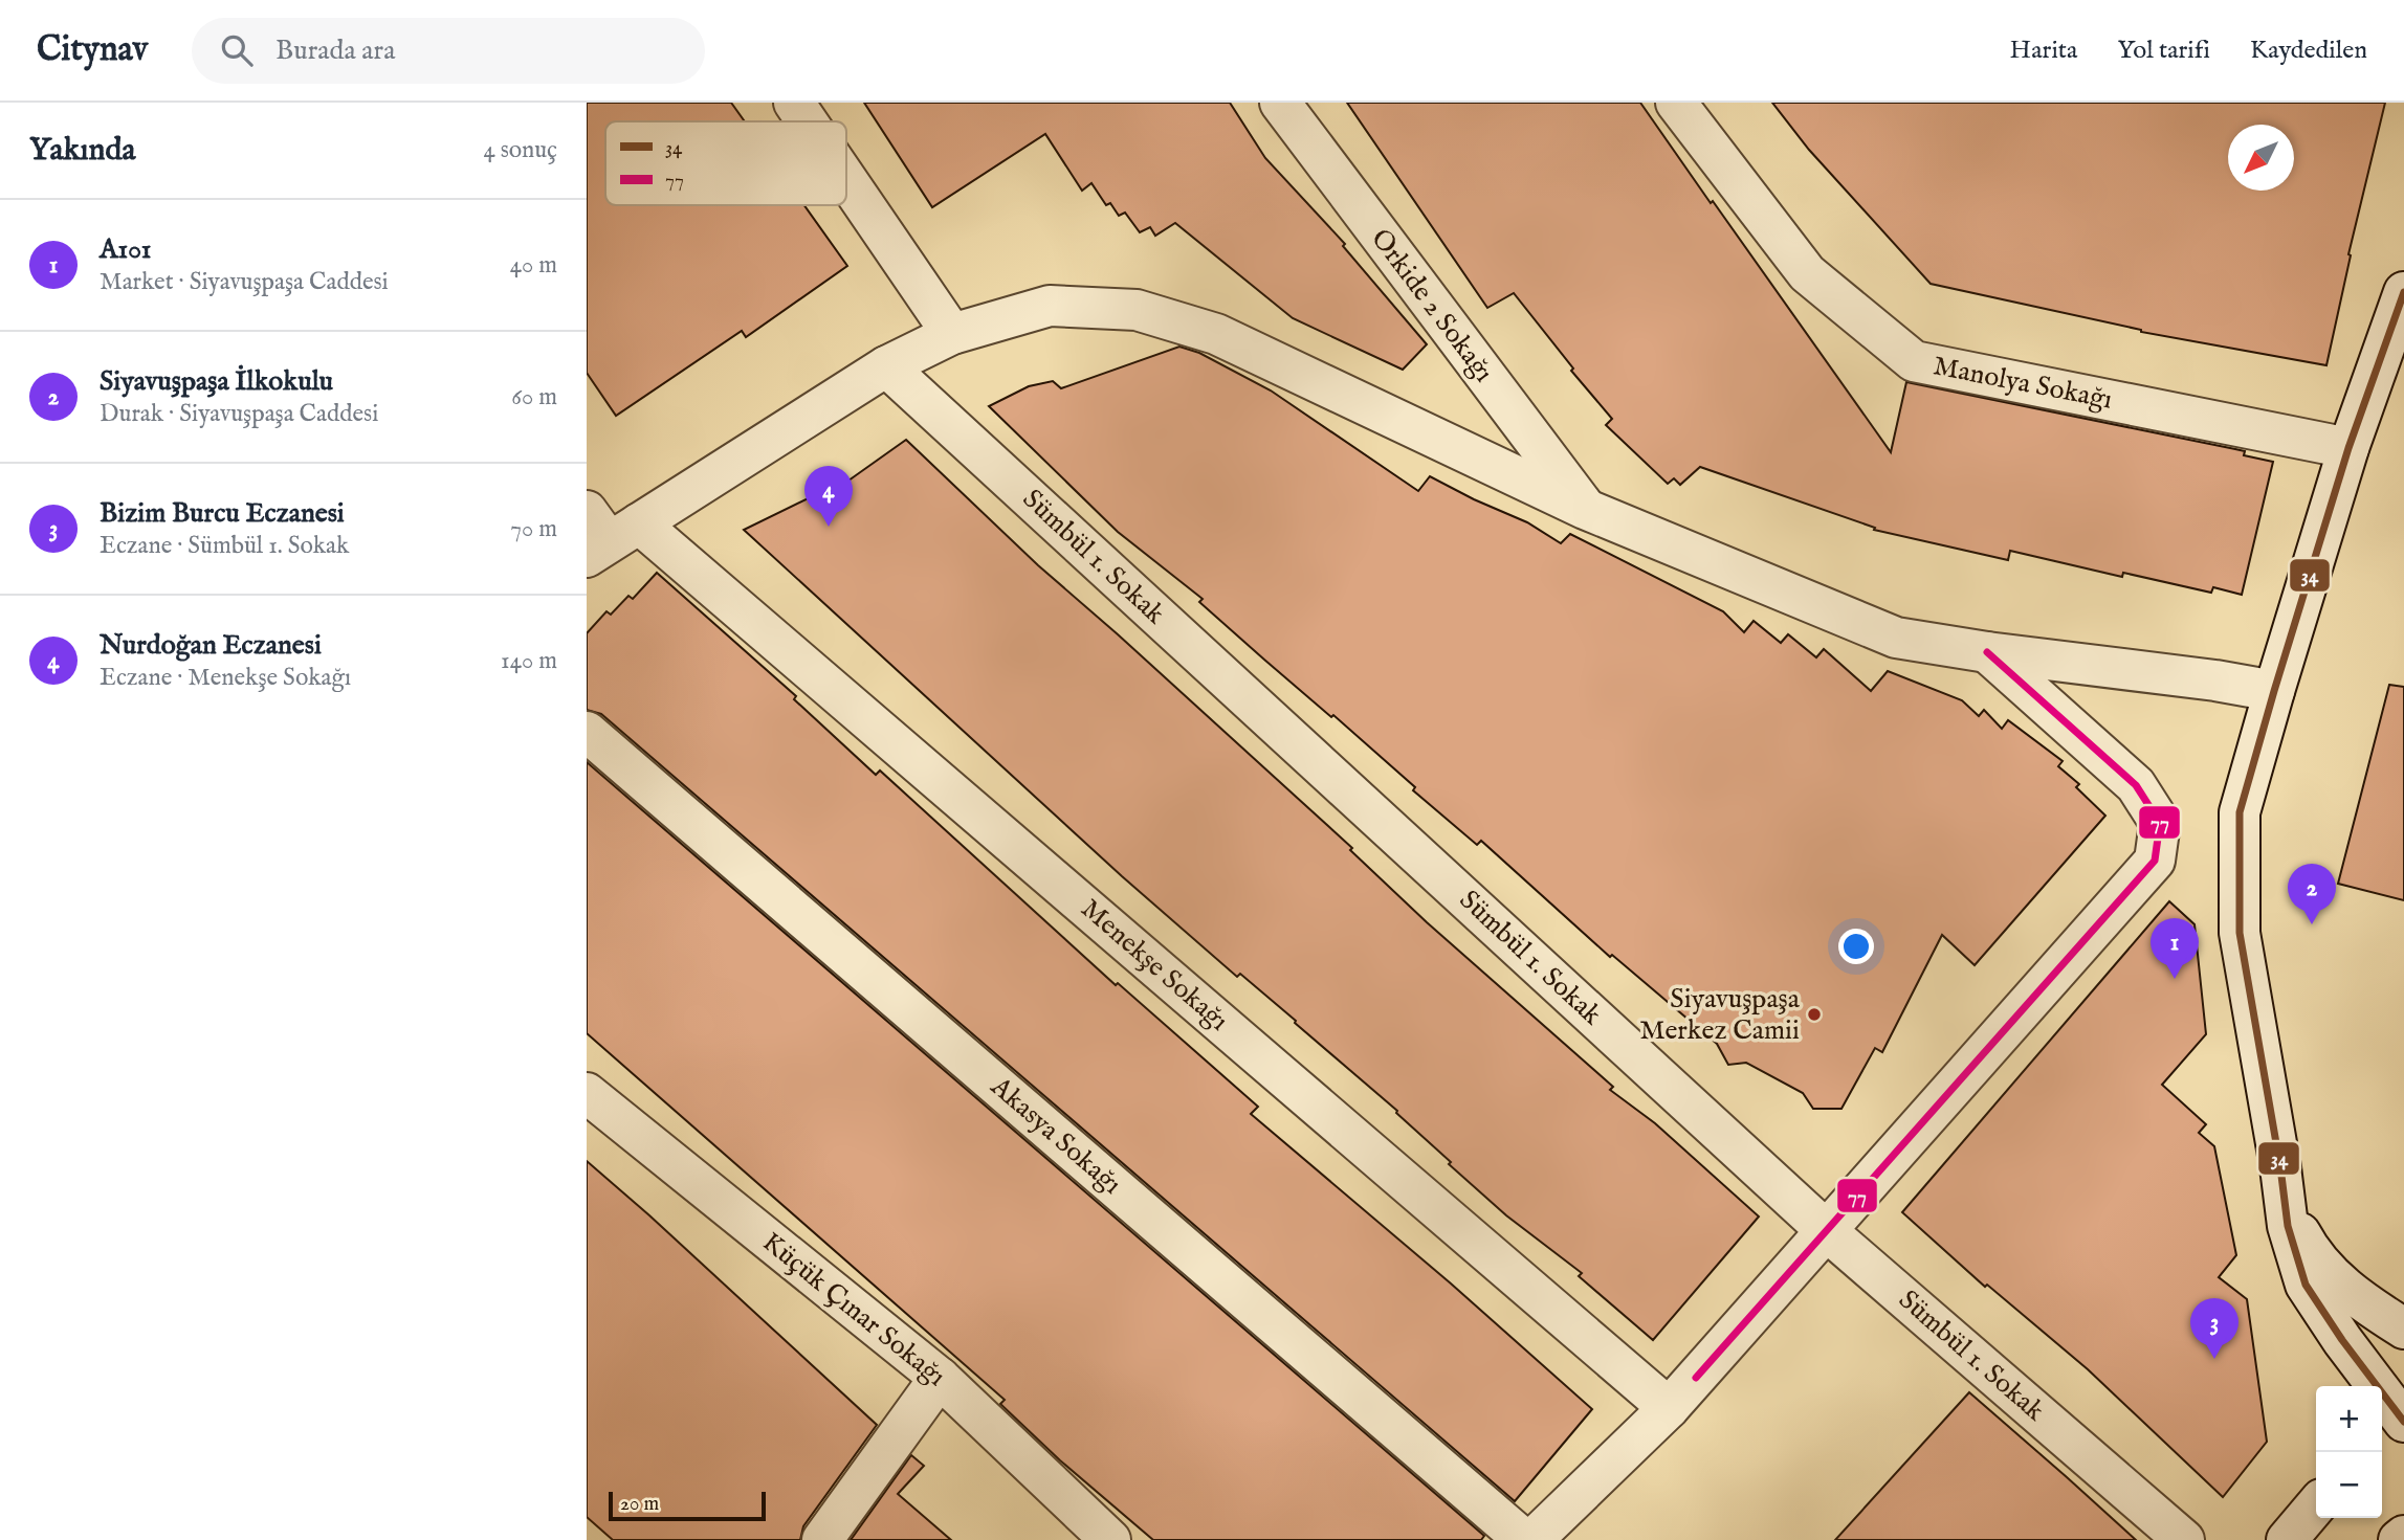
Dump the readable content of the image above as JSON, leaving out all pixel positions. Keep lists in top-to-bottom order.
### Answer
{
  "streets": {
    "street": [
      "Orkide 2 Sokağı",
      "Manolya Sokağı",
      "Sümbül 1. Sokak",
      "Menekşe Sokağı",
      "Akasya Sokağı",
      "Küçük Çınar Sokağı"
    ]
  },
  "places": ["Siyavuşpaşa Merkez Camii"],
  "lines": ["transit line 34", "transit line 77"],
  "legend": ["34", "77"],
  "scale_bar": "20 m",
  "north": "bottom left",
  "page": {
    "header": "Citynav",
    "search": "Burada ara",
    "nav": ["Harita", "Yol tarifi", "Kaydedilen"],
    "heading": ["Yakında", "4 sonuç"],
    "list": [
      {
        "mark": "1",
        "name": "A101",
        "note": "Market · Siyavuşpaşa Caddesi",
        "value": "40 m"
      },
      {
        "mark": "2",
        "name": "Siyavuşpaşa İlkokulu",
        "note": "Durak · Siyavuşpaşa Caddesi",
        "value": "60 m"
      },
      {
        "mark": "3",
        "name": "Bizim Burcu Eczanesi",
        "note": "Eczane · Sümbül 1. Sokak",
        "value": "70 m"
      },
      {
        "mark": "4",
        "name": "Nurdoğan Eczanesi",
        "note": "Eczane · Menekşe Sokağı",
        "value": "140 m"
      }
    ],
    "pins": [
      "4",
      "2",
      "1",
      "3"
    ],
    "map_buttons": ["+", "−"],
    "scale": "20 m"
  }
}
